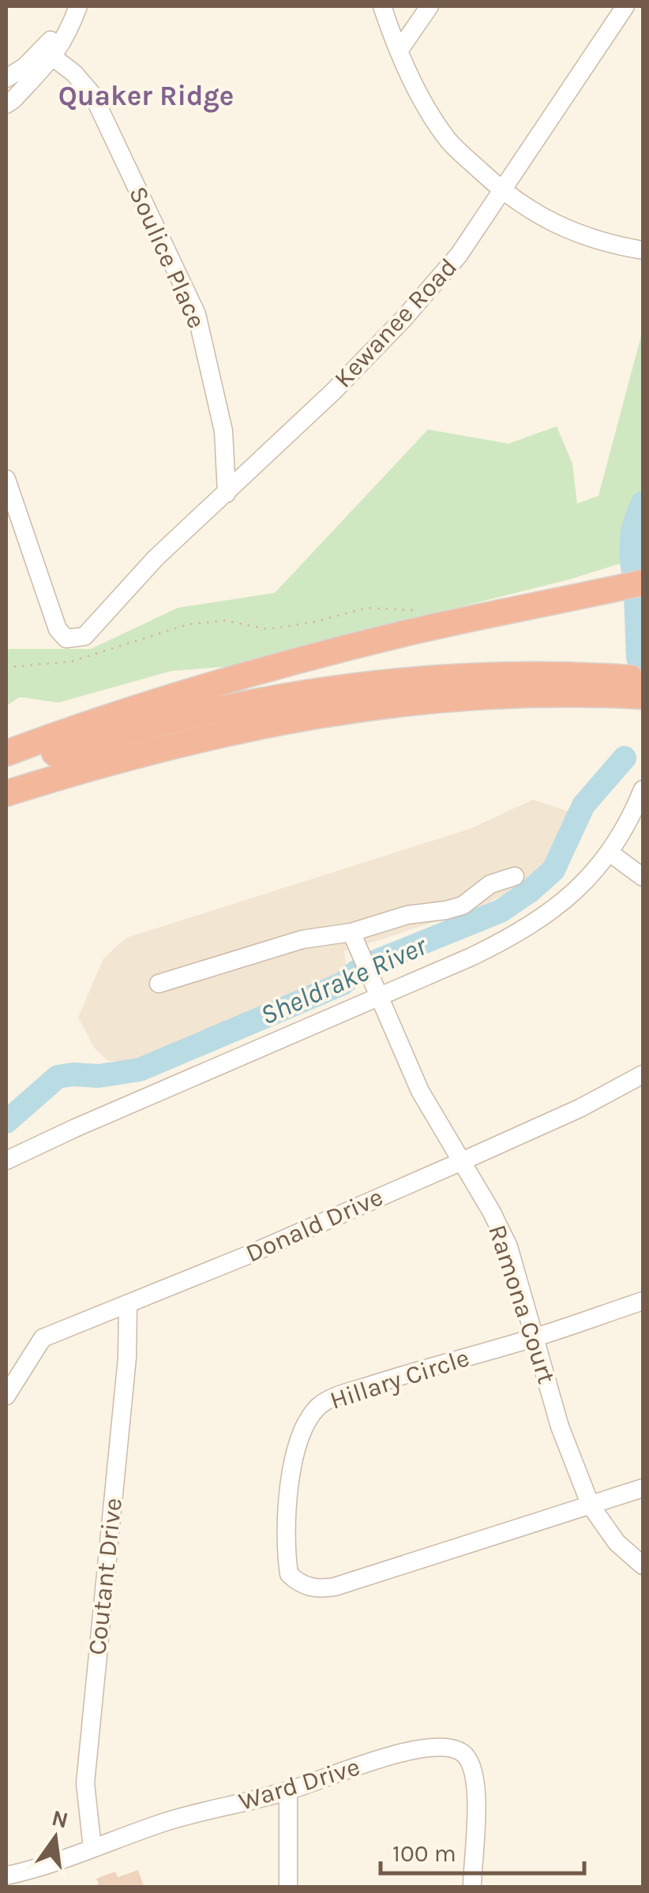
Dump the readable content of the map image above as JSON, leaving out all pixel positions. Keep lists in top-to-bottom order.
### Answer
{
  "streets": {
    "street": [
      "Soulice Place",
      "Kewanee Road",
      "Donald Drive",
      "Ramona Court",
      "Hillary Circle",
      "Coutant Drive",
      "Ward Drive"
    ]
  },
  "crossings": [
    ["Soulice Place", "Kewanee Road"],
    ["Donald Drive", "Ramona Court"],
    ["Donald Drive", "Coutant Drive"],
    ["Ramona Court", "Hillary Circle"],
    ["Coutant Drive", "Ward Drive"]
  ],
  "districts": ["Quaker Ridge"],
  "water": ["Sheldrake River"],
  "scale_bar": "100 m",
  "north": "top"
}
